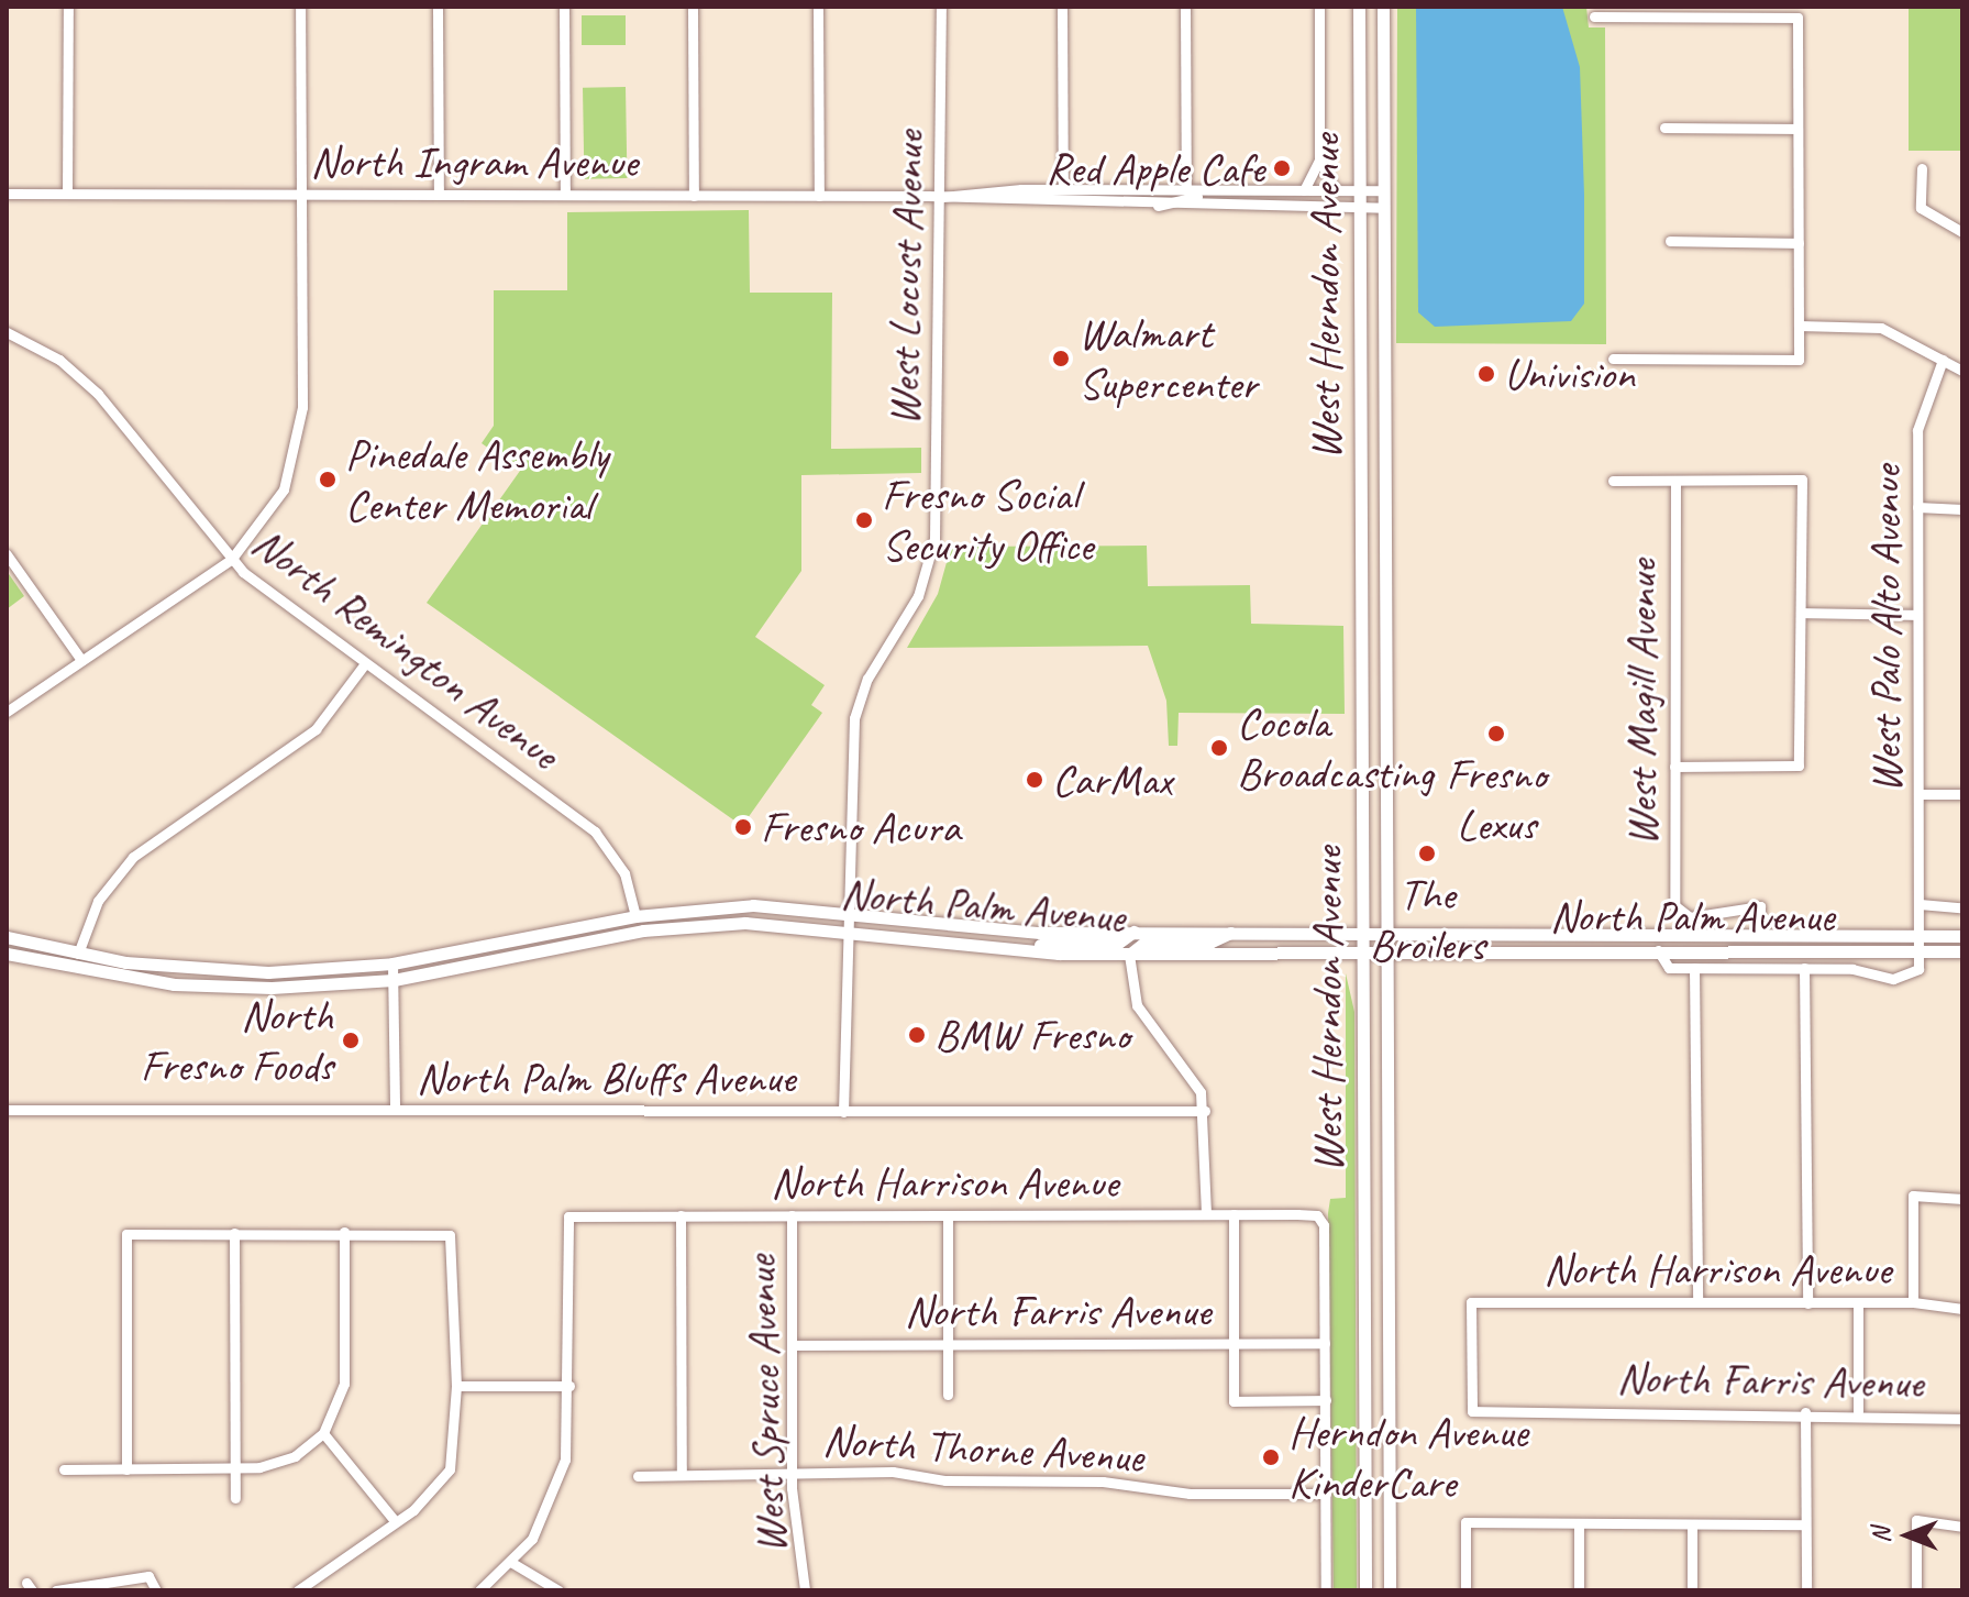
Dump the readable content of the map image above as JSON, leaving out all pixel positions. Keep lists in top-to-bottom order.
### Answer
{
  "streets": {
    "main road": ["West Herndon Avenue", "North Palm Avenue"],
    "street": [
      "North Ingram Avenue",
      "West Locust Avenue",
      "West Palo Alto Avenue",
      "North Remington Avenue",
      "West Magill Avenue",
      "North Palm Bluffs Avenue",
      "North Harrison Avenue",
      "North Farris Avenue",
      "West Spruce Avenue",
      "North Thorne Avenue"
    ]
  },
  "crossings": [
    ["North Ingram Avenue", "West Locust Avenue"],
    ["North Ingram Avenue", "West Herndon Avenue"],
    ["West Locust Avenue", "North Palm Avenue"],
    ["West Locust Avenue", "North Palm Bluffs Avenue"],
    ["West Herndon Avenue", "North Palm Avenue"],
    ["West Palo Alto Avenue", "North Palm Avenue"],
    ["North Remington Avenue", "North Palm Avenue"],
    ["West Magill Avenue", "North Palm Avenue"],
    ["North Harrison Avenue", "North Farris Avenue"],
    ["North Harrison Avenue", "West Spruce Avenue"],
    ["North Farris Avenue", "West Spruce Avenue"],
    ["West Spruce Avenue", "North Thorne Avenue"]
  ],
  "places": [
    "Red Apple Cafe",
    "Walmart Supercenter",
    "Univision",
    "Pinedale Assembly Center Memorial",
    "Fresno Social Security Office",
    "Fresno Lexus",
    "Cocola Broadcasting",
    "CarMax",
    "Fresno Acura",
    "The Broilers",
    "BMW Fresno",
    "North Fresno Foods",
    "Herndon Avenue KinderCare"
  ],
  "north": "left"
}
